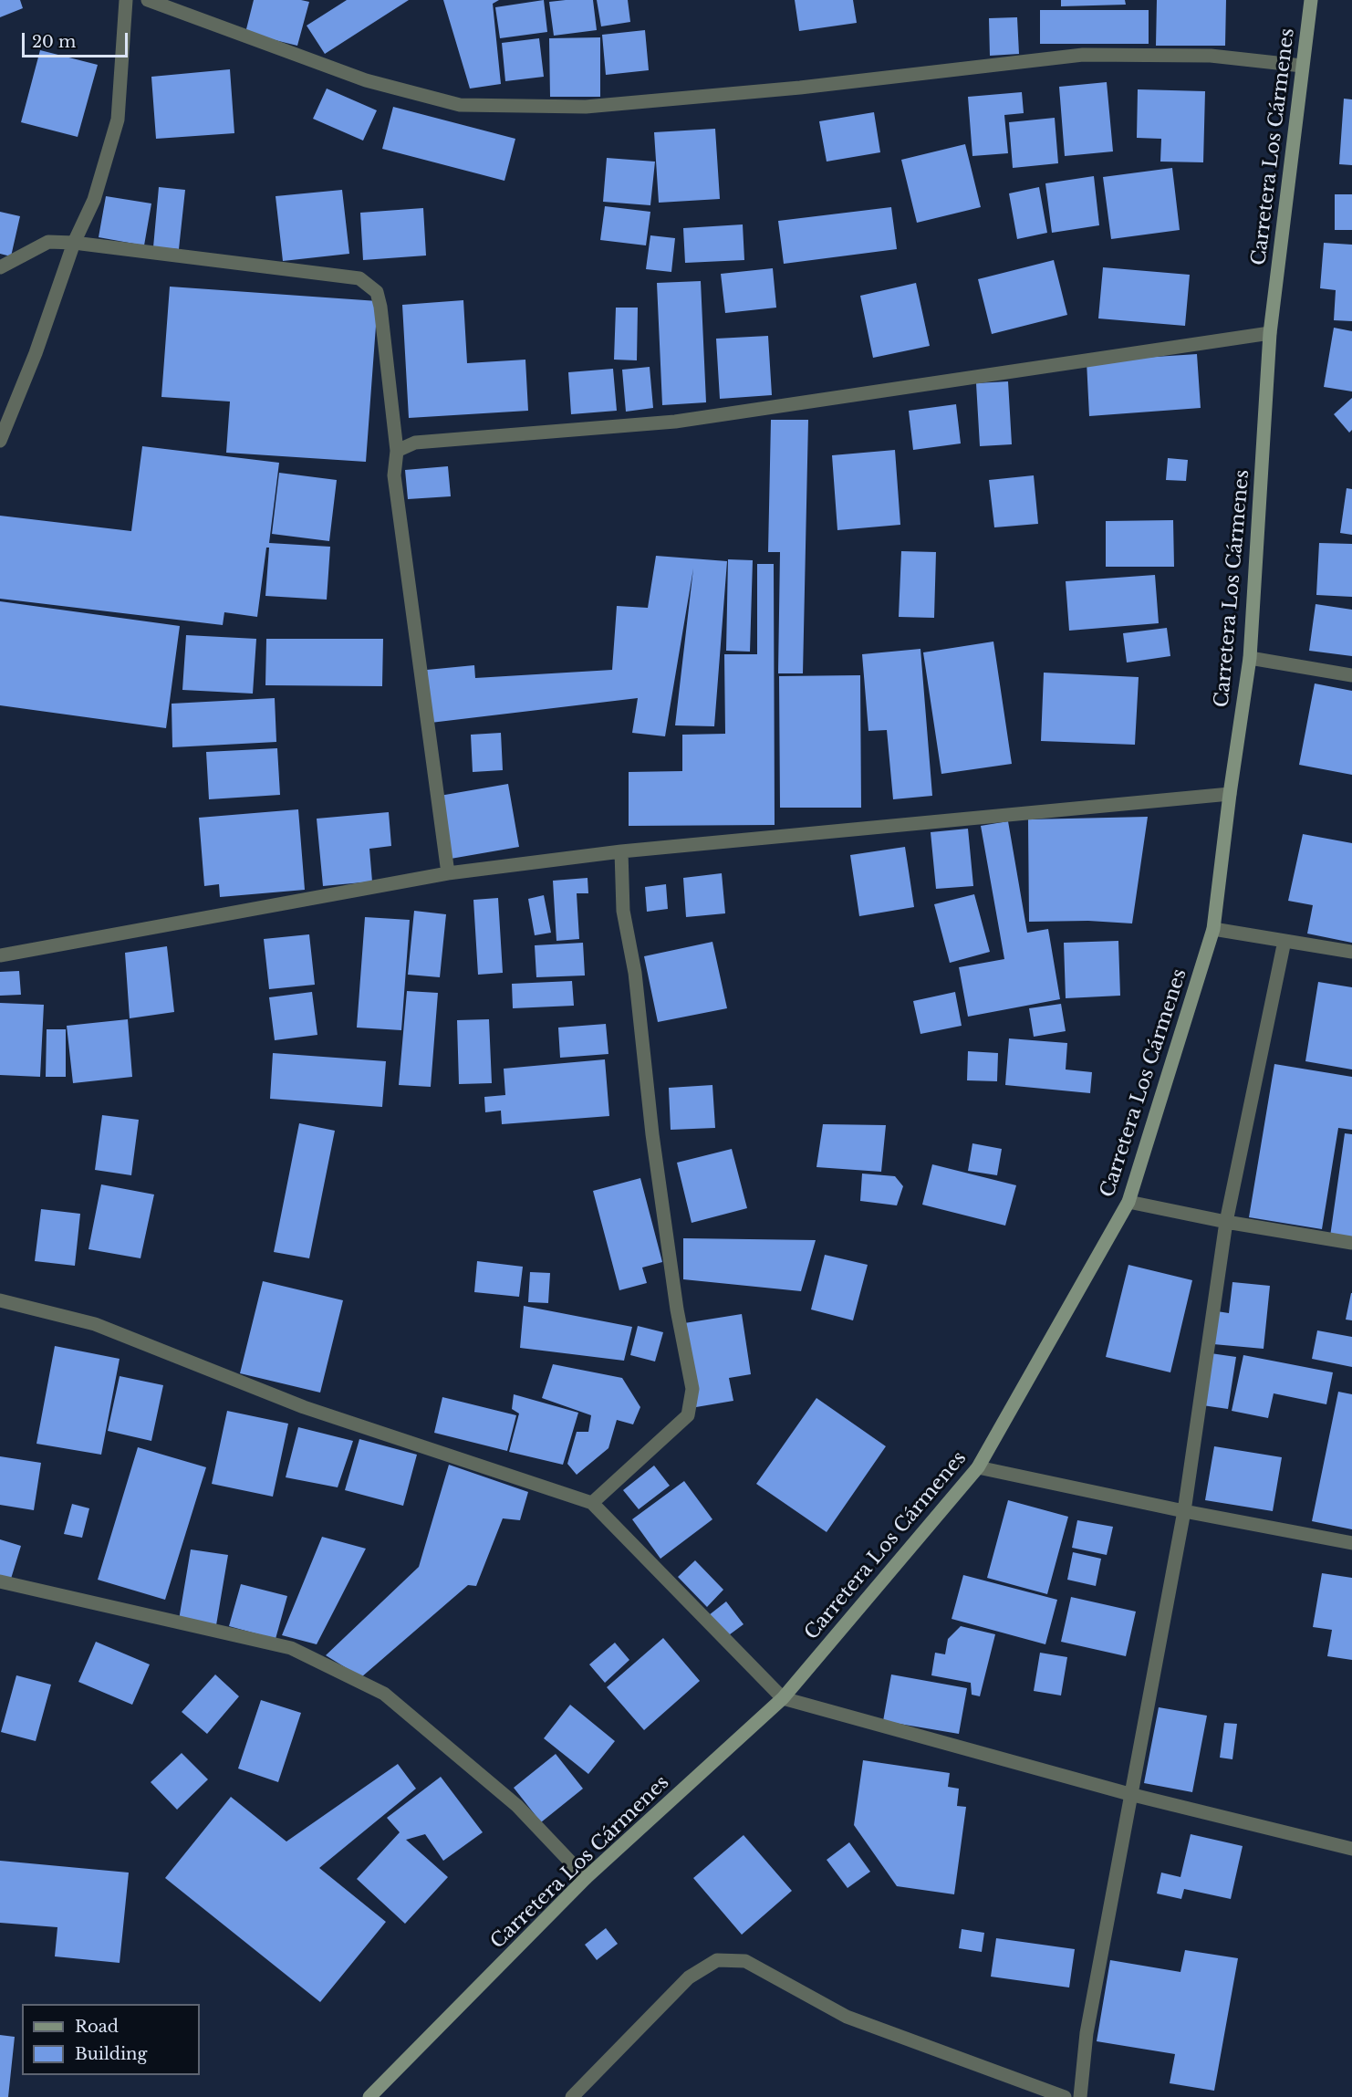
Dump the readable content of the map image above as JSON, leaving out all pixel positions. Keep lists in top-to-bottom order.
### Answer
{
  "streets": {
    "main road": ["Carretera Los Cármenes"]
  },
  "legend": ["Road", "Building"],
  "scale_bar": "20 m"
}
